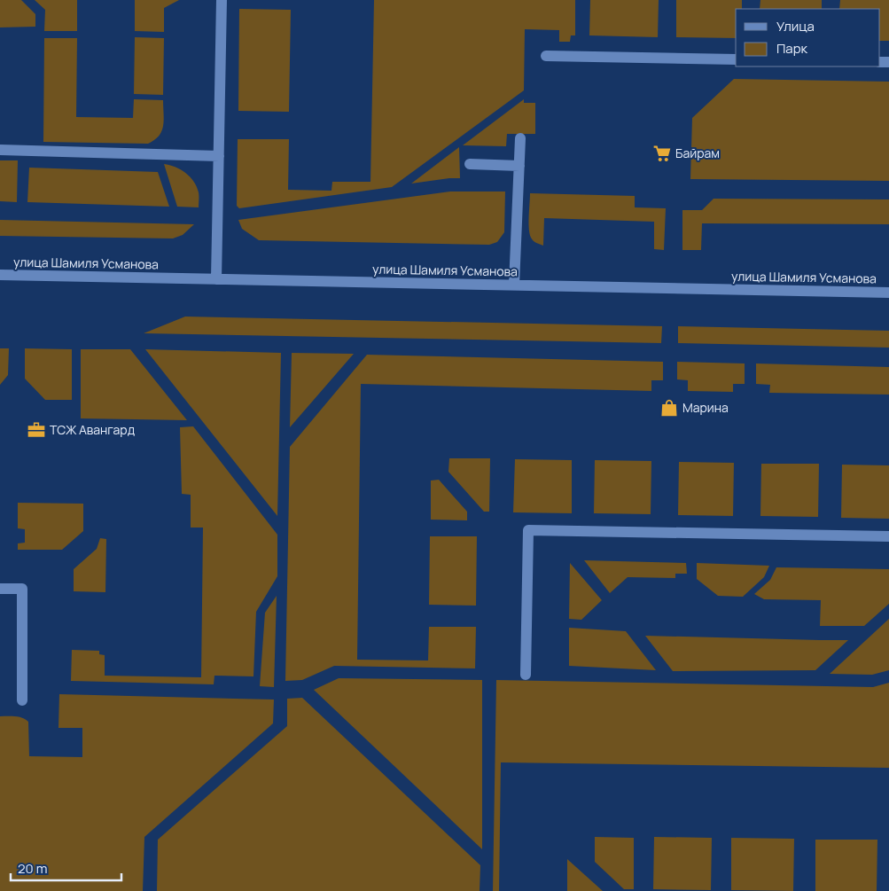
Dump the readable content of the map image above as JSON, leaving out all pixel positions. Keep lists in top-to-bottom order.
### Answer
{
  "streets": {
    "street": ["улица Шамиля Усманова"]
  },
  "places": {
    "supermarket": ["Байрам"],
    "shop": ["Марина"],
    "office": ["ТСЖ Авангард"]
  },
  "legend": ["Улица", "Парк"],
  "scale_bar": "20 m"
}
